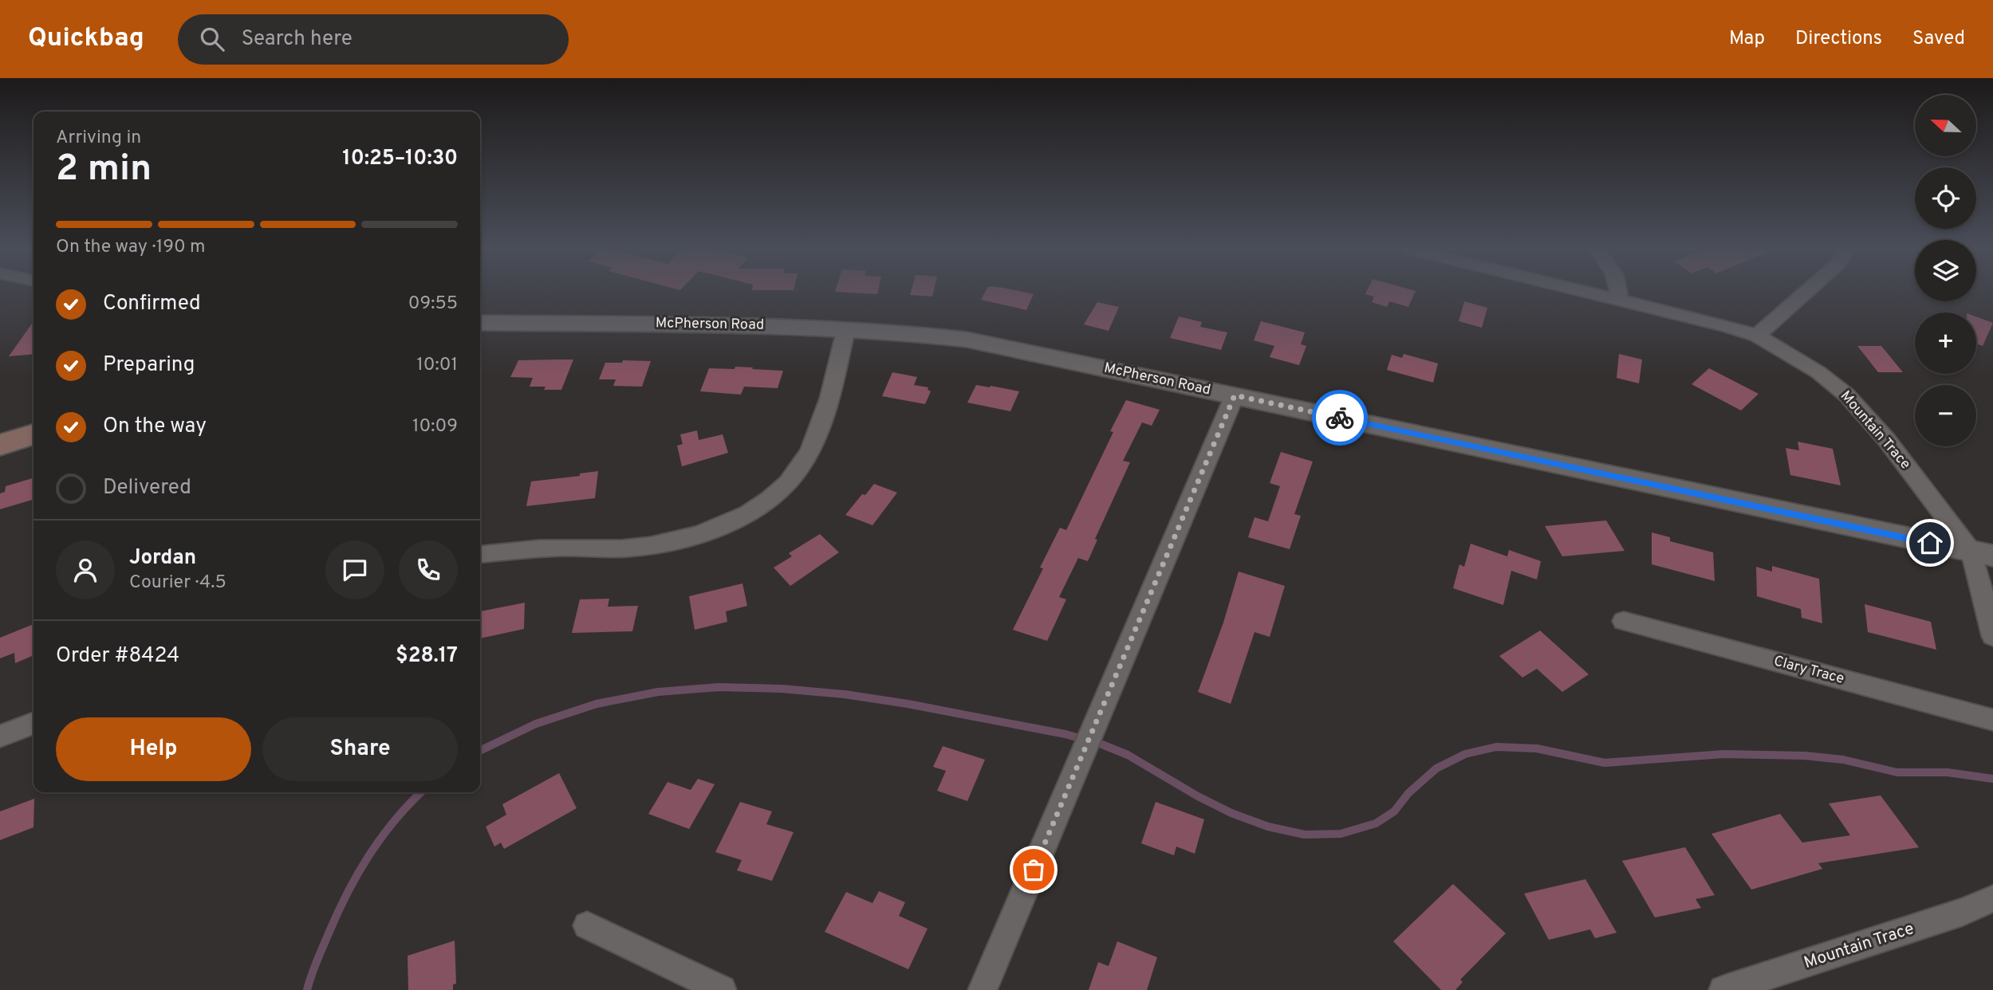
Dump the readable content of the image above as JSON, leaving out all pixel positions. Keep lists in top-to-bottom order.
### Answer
{
  "streets": {
    "street": ["McPherson Road", "Mountain Trace", "Clary Trace"]
  },
  "crossings": [
    ["McPherson Road", "Mountain Trace"]
  ],
  "north": "left",
  "page": {
    "header": "Quickbag",
    "search": "Search here",
    "nav": ["Map", "Directions", "Saved"],
    "map_buttons": ["+", "−"],
    "heading": ["2 min", "Arriving in", "10:25–10:30"],
    "panel": [
      "Jordan",
      "Courier · 4.5",
      "Order #8424",
      "$28.17"
    ],
    "bar": "On the way · 190 m",
    "list": [
      ["Confirmed", "09:55"],
      ["Preparing", "10:01"],
      ["On the way", "10:09"],
      "Delivered"
    ],
    "buttons": ["Help", "Share"]
  }
}
